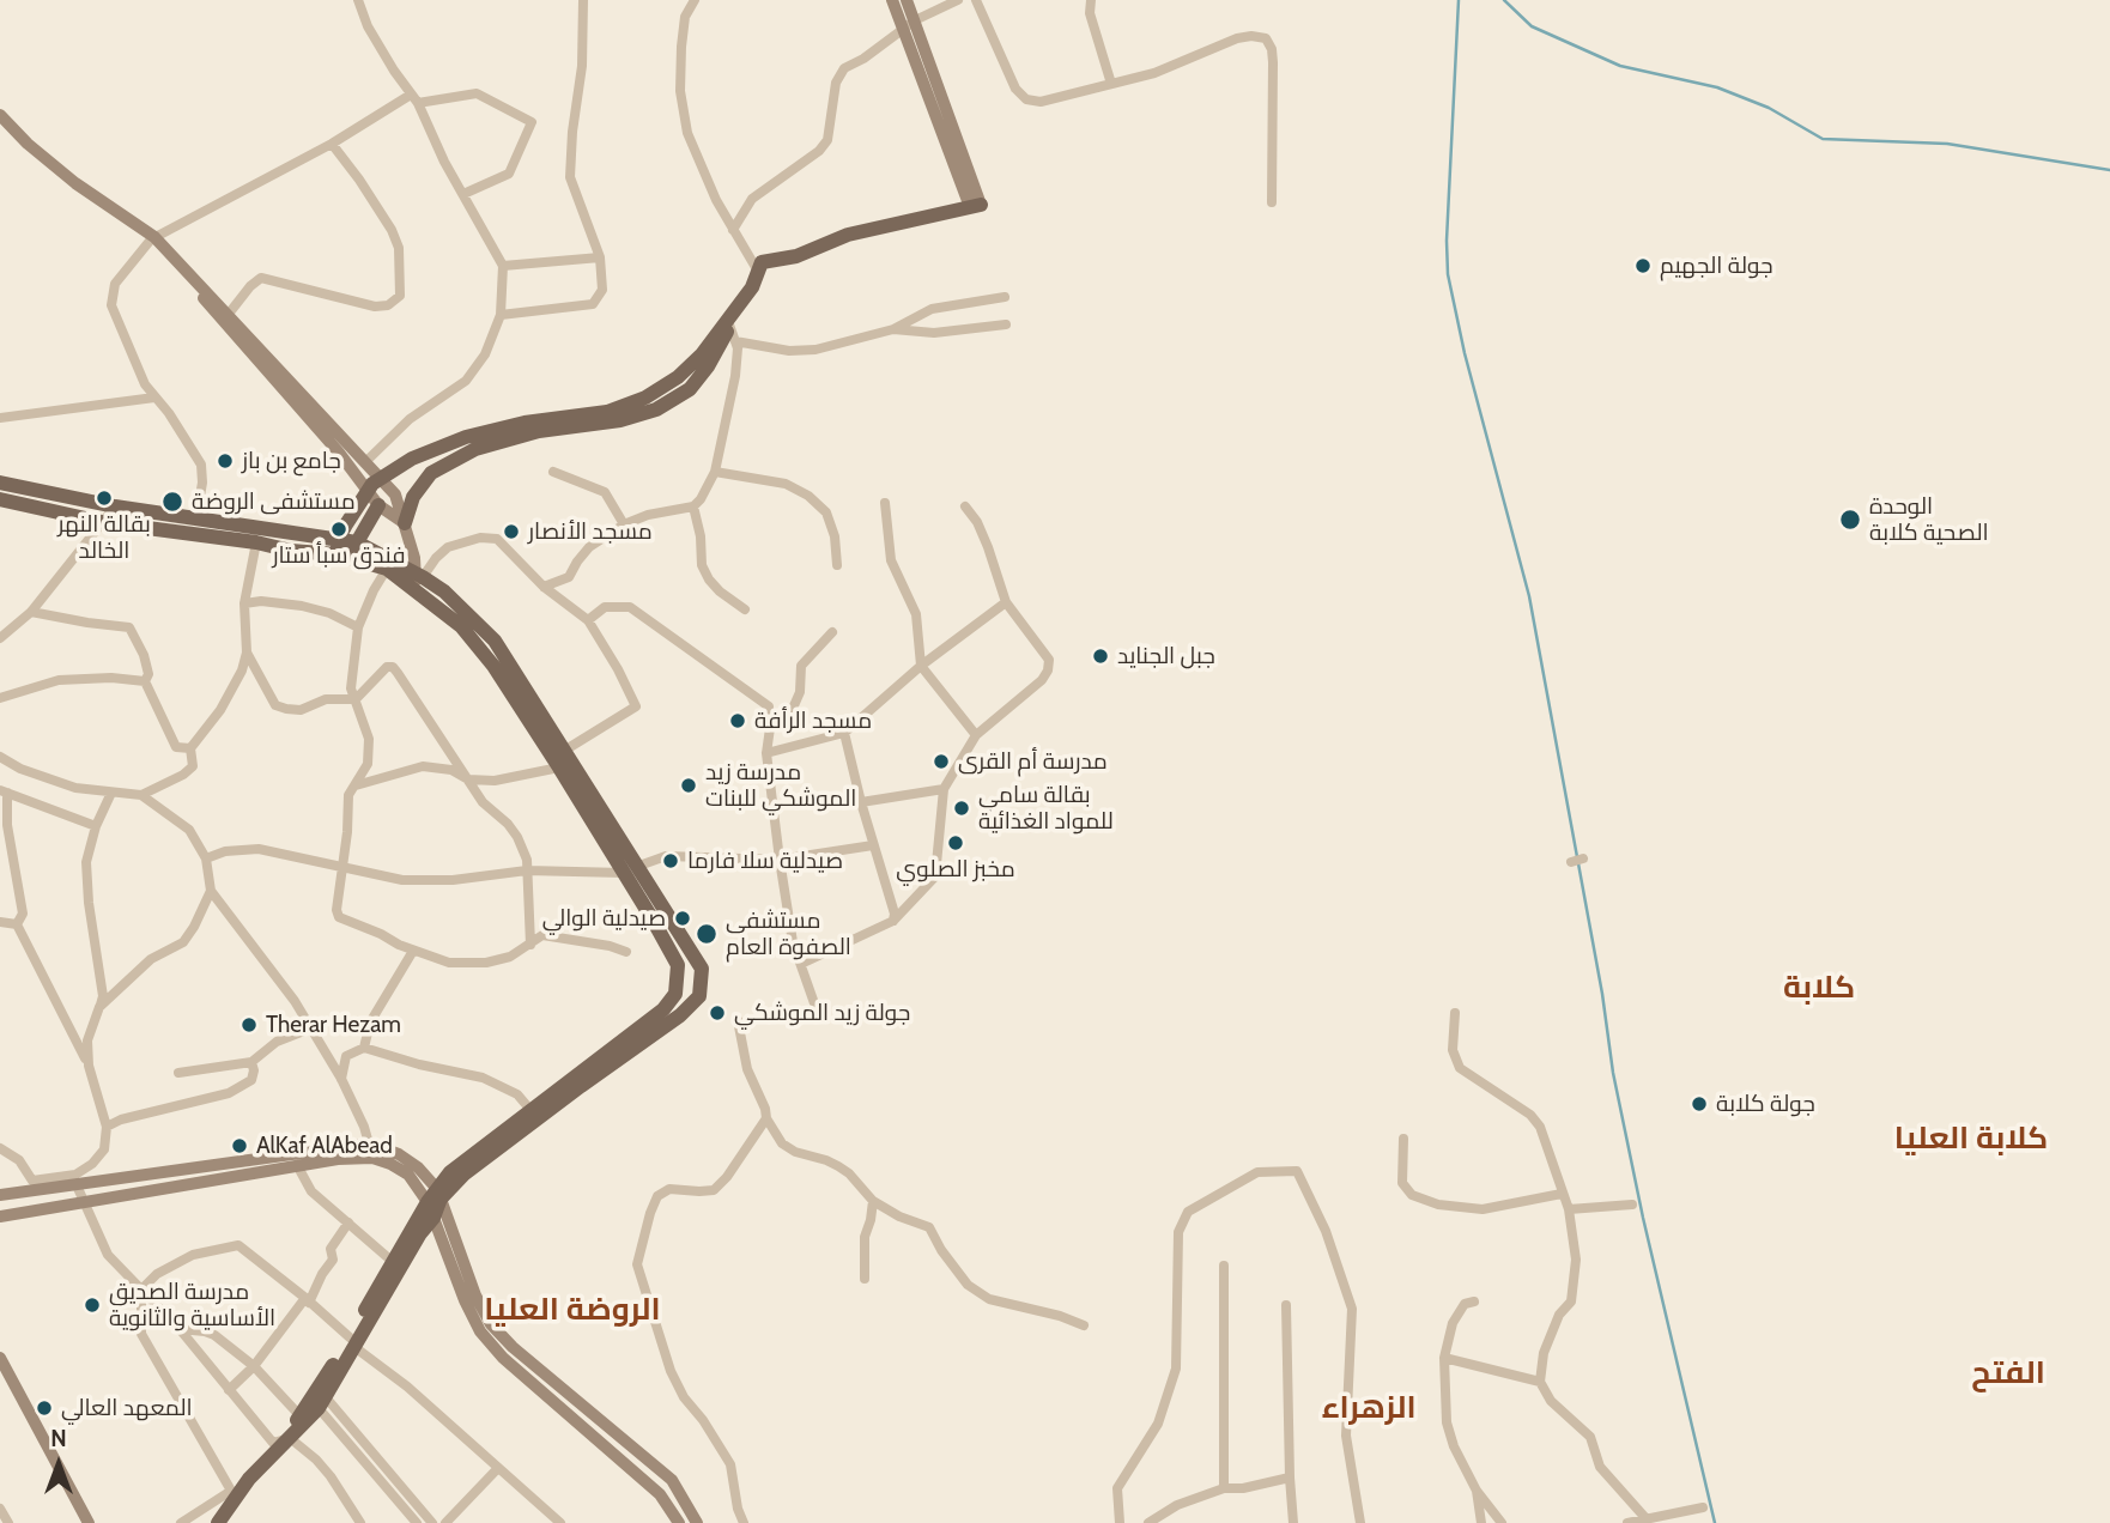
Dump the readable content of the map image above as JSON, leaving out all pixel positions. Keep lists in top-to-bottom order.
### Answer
{
  "districts": [
    "كلابة",
    "كلابة العليا",
    "الروضة العليا",
    "الفتح",
    "الزهراء"
  ],
  "places": [
    "جولة الجهيم",
    "جامع بن باز",
    "بقالة النهر الخالد",
    "مستشفى الروضة",
    "الوحدة الصحية كلابة",
    "فندق سبأ ستار",
    "مسجد الأنصار",
    "جبل الجنايد",
    "مسجد الرأفة",
    "مدرسة أم القرى",
    "مدرسة زيد الموشكي للبنات",
    "بقالة سامي للمواد الغذائية",
    "مخبز الصلوي",
    "صيدلية سلا فارما",
    "صيدلية الوالي",
    "مستشفى الصفوة العام",
    "جولة زيد الموشكي",
    "Therar Hezam",
    "جولة كلابة",
    "AlKaf AlAbead",
    "مدرسة الصديق الأساسية والثانوية",
    "المعهد العالي"
  ],
  "north": "top"
}
